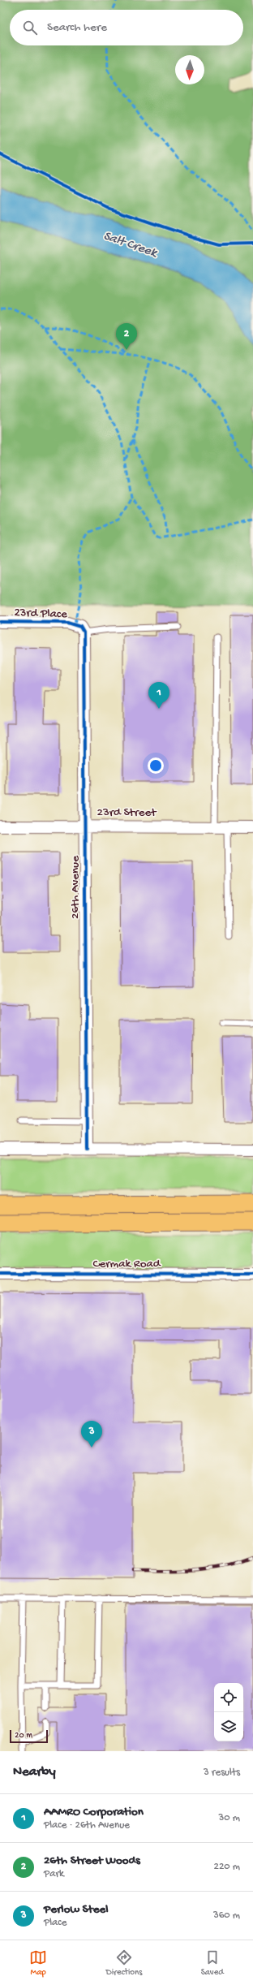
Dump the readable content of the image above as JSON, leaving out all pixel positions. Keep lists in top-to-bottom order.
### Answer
{
  "streets": {
    "street": [
      "23rd Place",
      "23rd Street",
      "26th Avenue",
      "Cermak Road"
    ]
  },
  "crossings": [
    ["23rd Place", "26th Avenue"],
    ["23rd Street", "26th Avenue"]
  ],
  "water": ["Salt Creek"],
  "scale_bar": "20 m",
  "north": "bottom",
  "page": {
    "search": "Search here",
    "pins": ["2", "1", "3"],
    "scale": "20 m",
    "heading": ["Nearby", "3 results"],
    "list": [
      {
        "mark": "1",
        "name": "AAMRO Corporation",
        "note": "Place · 26th Avenue",
        "value": "30 m"
      },
      {
        "mark": "2",
        "name": "26th Street Woods",
        "note": "Park",
        "value": "220 m"
      },
      {
        "mark": "3",
        "name": "Perlow Steel",
        "note": "Place",
        "value": "360 m"
      }
    ],
    "nav": ["Map", "Directions", "Saved"]
  }
}
